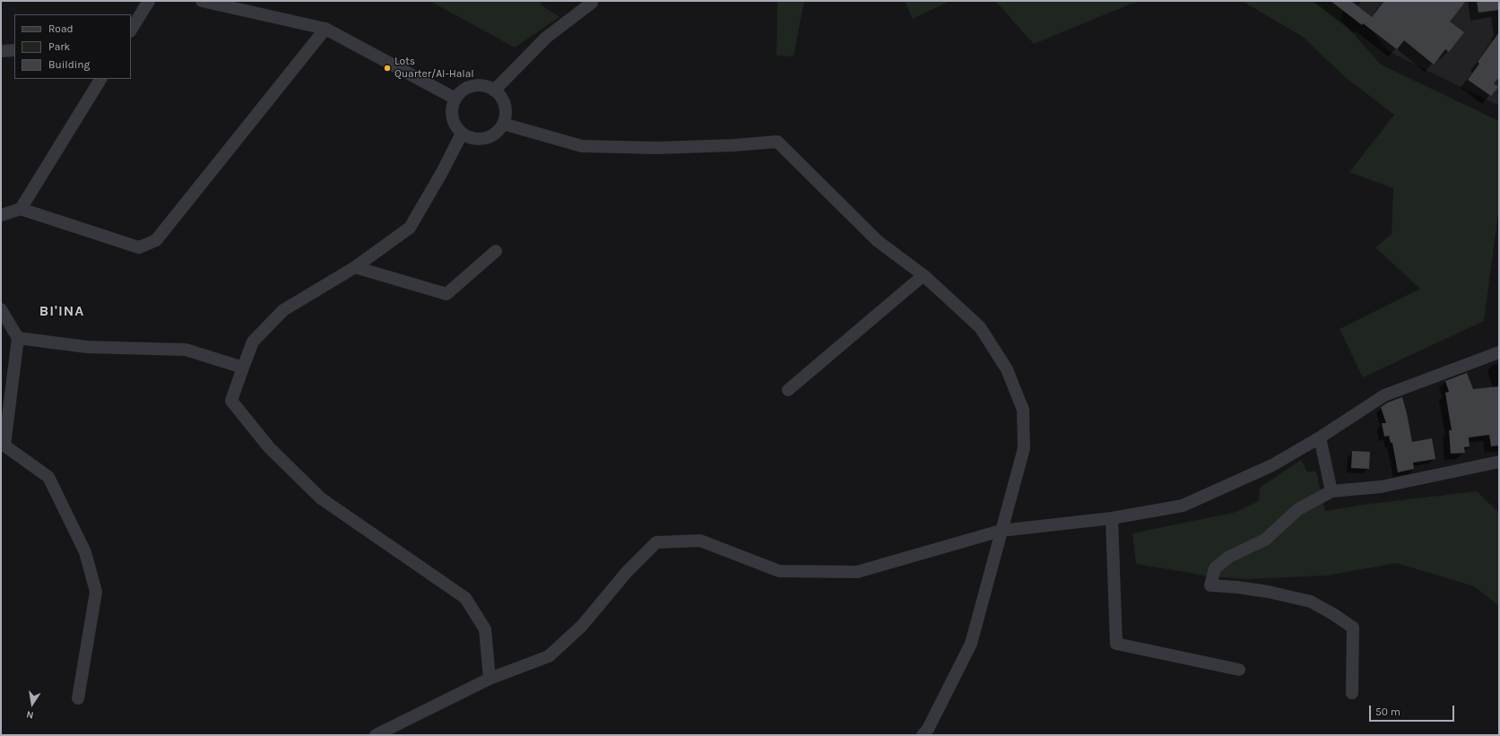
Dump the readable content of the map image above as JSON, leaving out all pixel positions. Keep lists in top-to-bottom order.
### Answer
{
  "districts": ["BI'INA"],
  "places": ["Lots Quarter/Al-Halal"],
  "legend": ["Road", "Park", "Building"],
  "scale_bar": "50 m",
  "north": "bottom"
}
